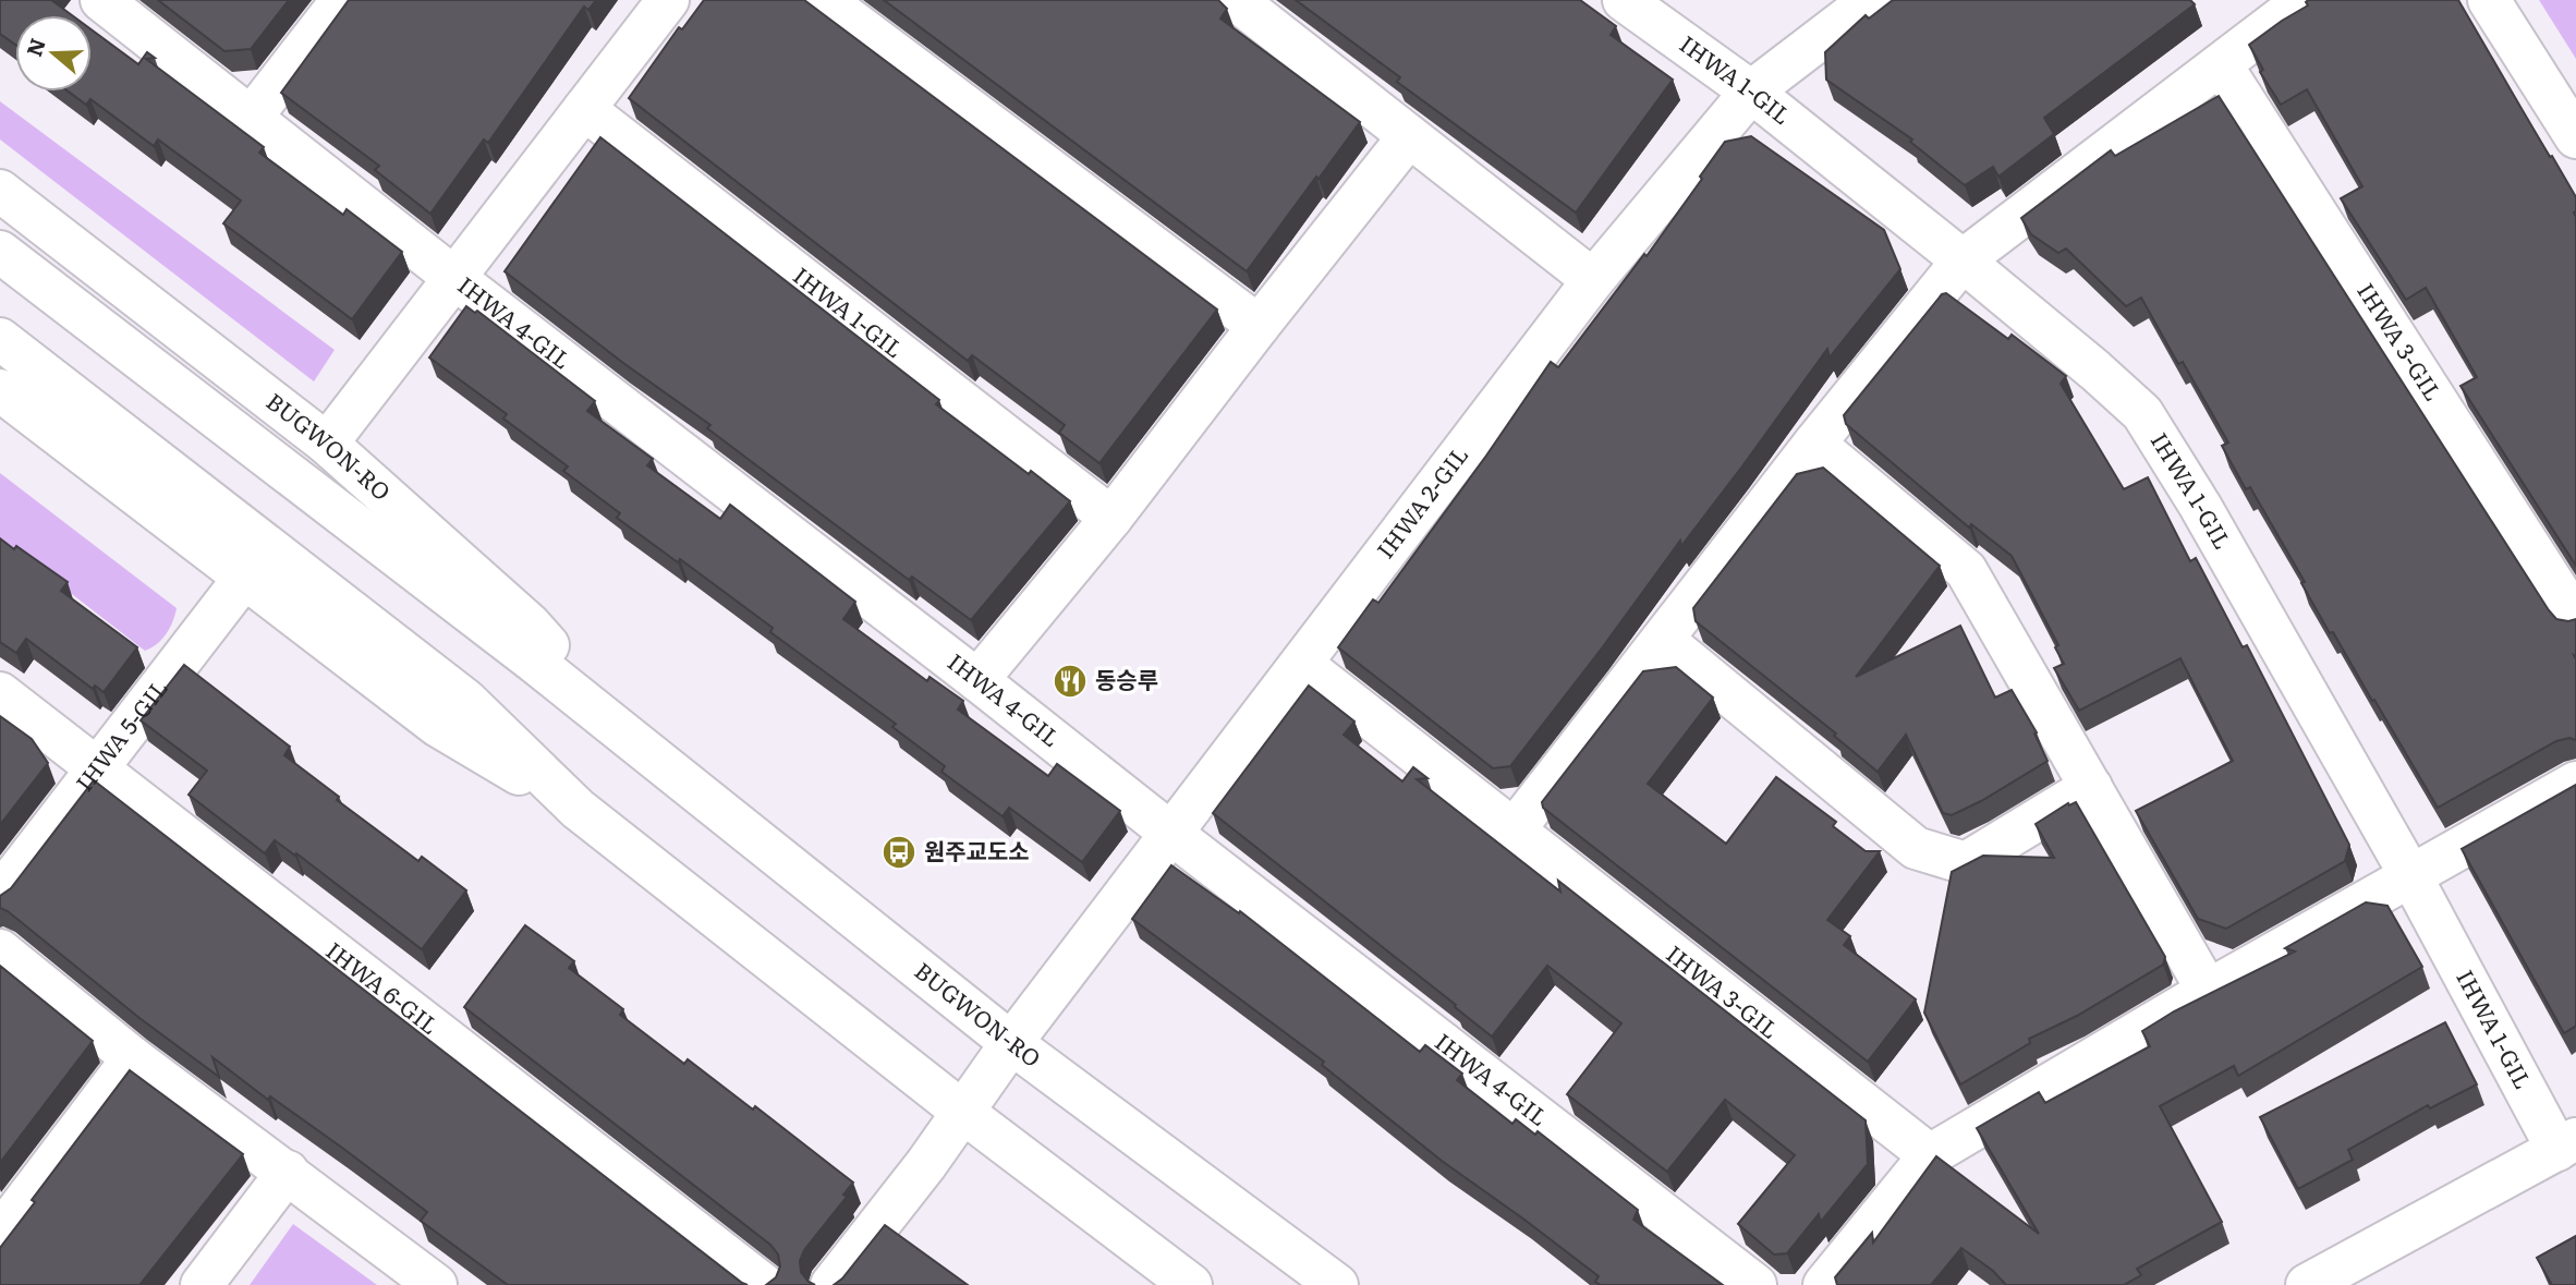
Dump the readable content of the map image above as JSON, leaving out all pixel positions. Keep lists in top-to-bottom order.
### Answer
{
  "streets": {
    "street": [
      "IHWA 1-GIL",
      "IHWA 4-GIL",
      "IHWA 3-GIL",
      "BUGWON-RO",
      "IHWA 2-GIL",
      "IHWA 5-GIL",
      "IHWA 6-GIL"
    ]
  },
  "crossings": [
    ["IHWA 1-GIL", "IHWA 2-GIL"],
    ["IHWA 4-GIL", "IHWA 2-GIL"],
    ["IHWA 3-GIL", "IHWA 2-GIL"],
    ["BUGWON-RO", "IHWA 2-GIL"],
    ["IHWA 5-GIL", "IHWA 6-GIL"]
  ],
  "places": {
    "restaurant": ["동승루"],
    "bus stop": ["원주교도소"]
  },
  "north": "left"
}
